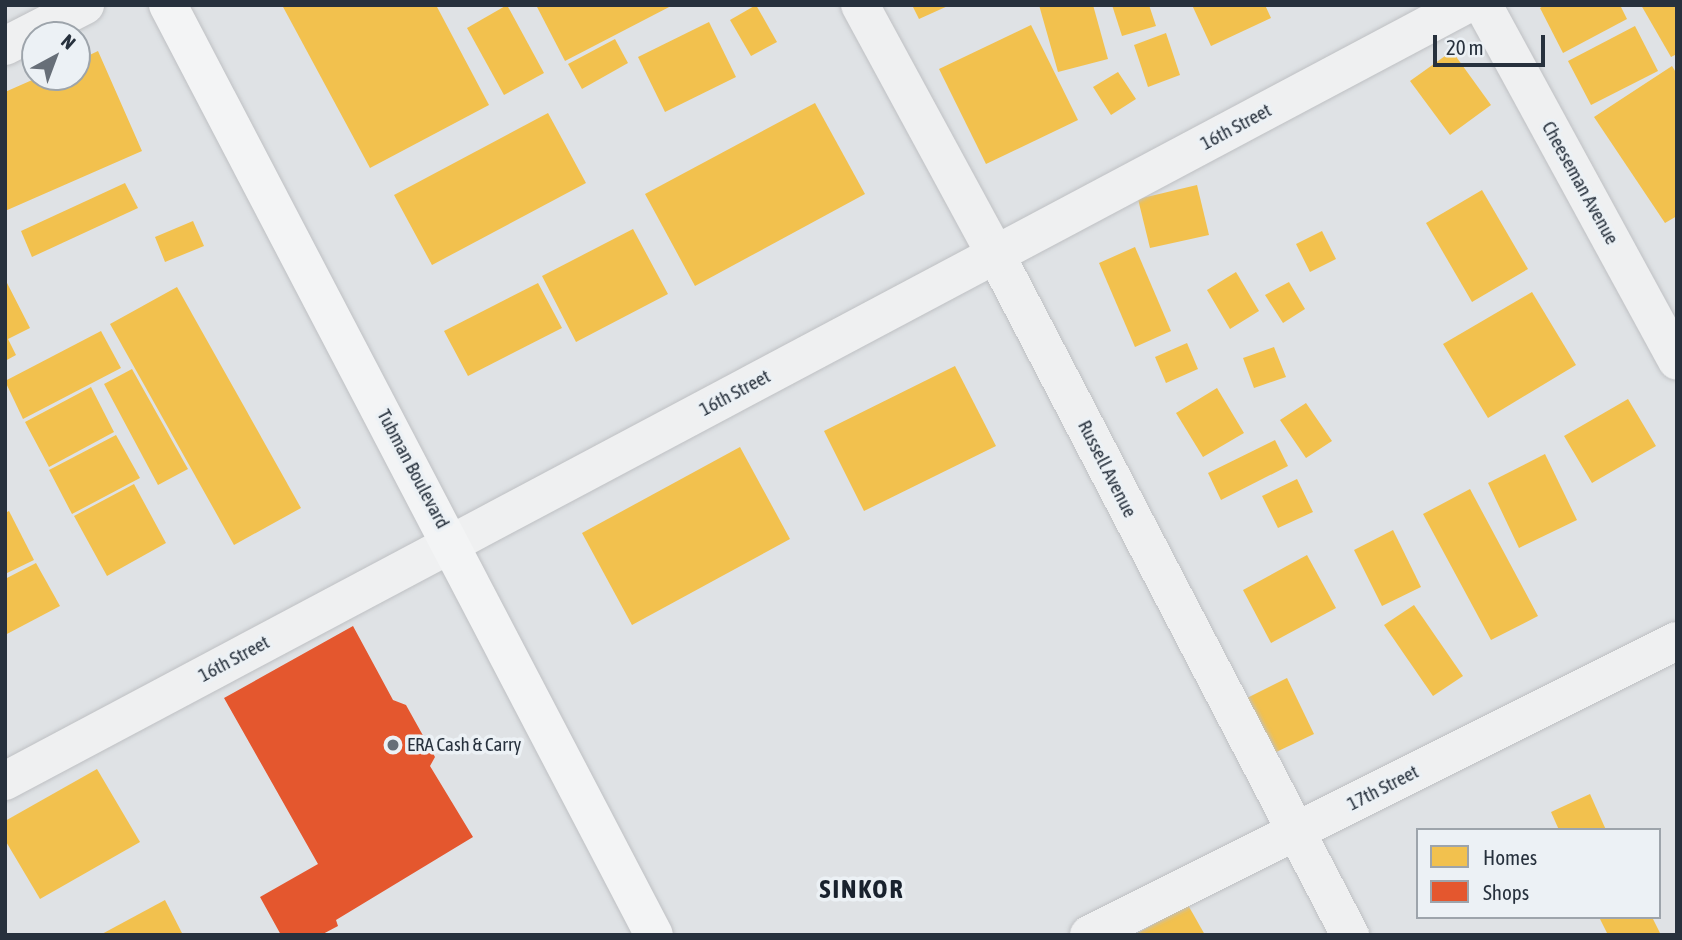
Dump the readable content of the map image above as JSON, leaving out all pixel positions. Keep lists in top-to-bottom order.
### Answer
{
  "streets": {
    "highway": ["Tubman Boulevard"],
    "street": [
      "16th Street",
      "Cheeseman Avenue",
      "Russell Avenue",
      "17th Street"
    ]
  },
  "crossings": [
    ["16th Street", "Tubman Boulevard"],
    ["16th Street", "Russell Avenue"],
    ["Russell Avenue", "17th Street"]
  ],
  "districts": ["SINKOR"],
  "places": ["ERA Cash & Carry"],
  "legend": ["Homes", "Shops"],
  "scale_bar": "20 m",
  "north": "top right"
}
